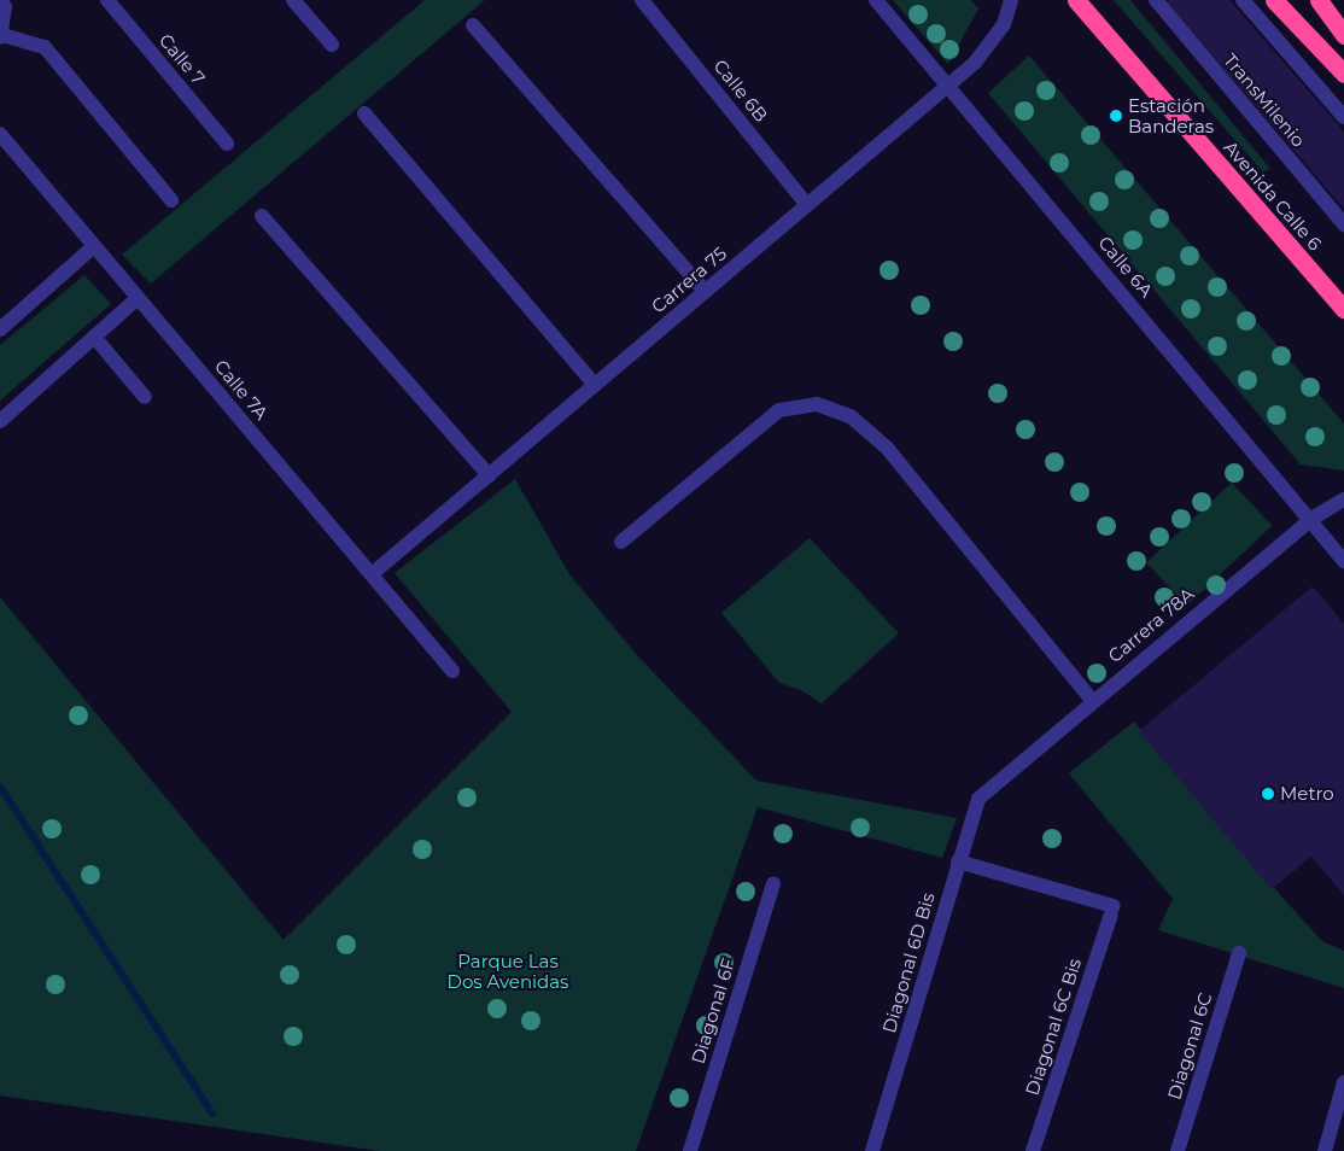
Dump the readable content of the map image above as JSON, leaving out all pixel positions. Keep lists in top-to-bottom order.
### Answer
{
  "streets": {
    "highway": ["Avenida Calle 6"],
    "street": [
      "Calle 7",
      "Calle 6B",
      "TransMilenio",
      "Calle 6A",
      "Carrera 75",
      "Calle 7A",
      "Carrera 78A",
      "Diagonal 6D Bis",
      "Diagonal 6F",
      "Diagonal 6C Bis",
      "Diagonal 6C"
    ]
  },
  "crossings": [
    ["Calle 6B", "Carrera 75"],
    ["Calle 6A", "Carrera 75"],
    ["Calle 6A", "Carrera 78A"],
    ["Carrera 75", "Calle 7A"],
    ["Carrera 78A", "Diagonal 6D Bis"],
    ["Diagonal 6D Bis", "Diagonal 6C Bis"]
  ],
  "parks": ["Parque Las Dos Avenidas"],
  "places": ["Estación Banderas", "Metro"]
}
